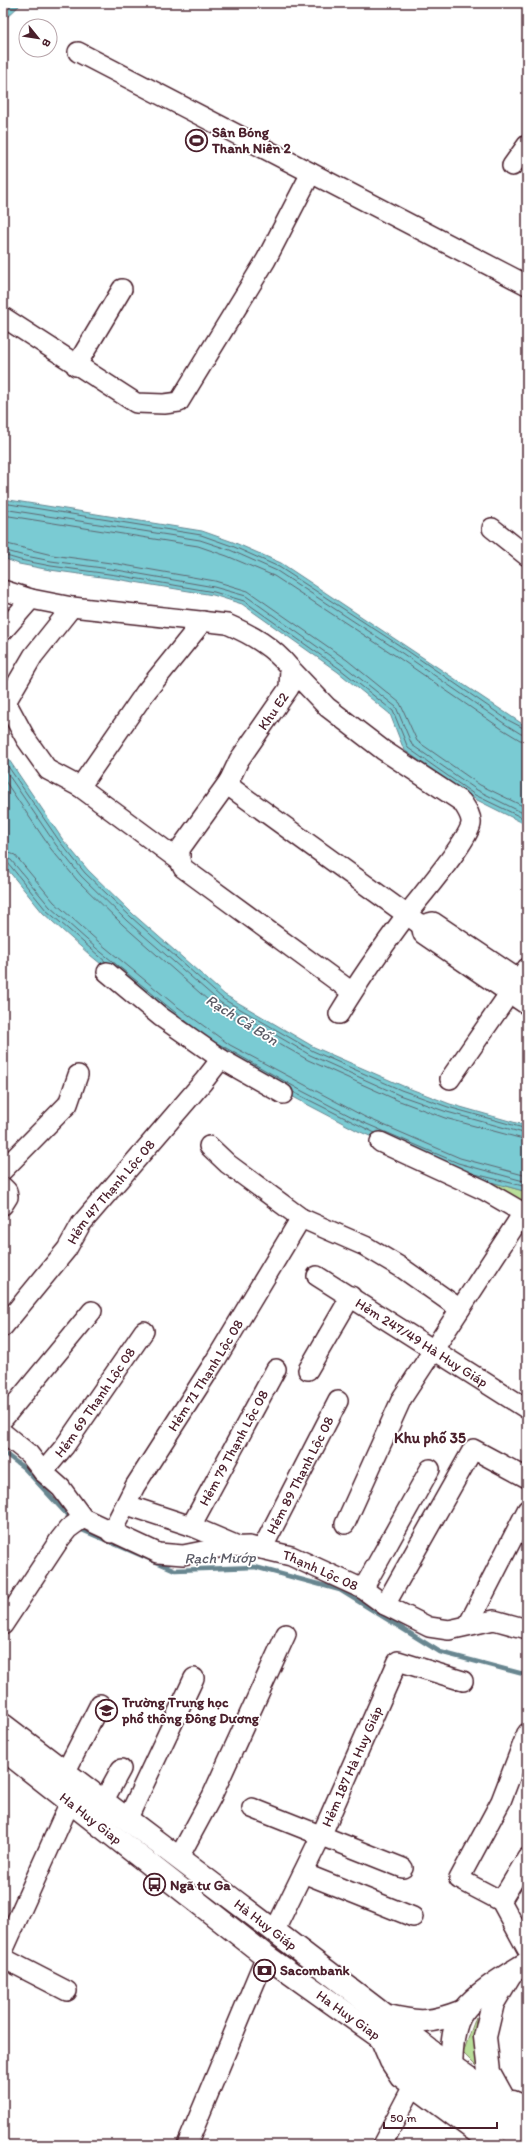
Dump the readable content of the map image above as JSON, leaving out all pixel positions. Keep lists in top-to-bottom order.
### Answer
{
  "streets": {
    "main road": ["Ha Huy Giap", "Hà Huy Giáp"],
    "street": [
      "Khu E2",
      "Hẻm 47 Thạnh Lộc 08",
      "Hẻm 247/49 Hà Huy Giáp",
      "Hẻm 71 Thạnh Lộc 08",
      "Hẻm 69 Thạnh Lộc 08",
      "Hẻm 79 Thạnh Lộc 08",
      "Hẻm 89 Thạnh Lộc 08",
      "Thạnh Lộc 08",
      "Hẻm 187 Hà Huy Giáp"
    ]
  },
  "crossings": [
    ["Hẻm 71 Thạnh Lộc 08", "Thạnh Lộc 08"],
    ["Hẻm 69 Thạnh Lộc 08", "Thạnh Lộc 08"],
    ["Hẻm 89 Thạnh Lộc 08", "Thạnh Lộc 08"],
    ["Hẻm 187 Hà Huy Giáp", "Hà Huy Giáp"]
  ],
  "districts": ["Khu phố 35"],
  "water": ["Rạch Cả Bốn", "Rạch Mướp"],
  "places": {
    "sports": ["Sân Bóng Thanh Niên 2"],
    "school or university": ["Trường Trung học phổ thông Đông Dương"],
    "bus stop": ["Ngã tư Ga"],
    "bank": ["Sacombank"]
  },
  "scale_bar": "50 m",
  "north": "bottom right"
}
